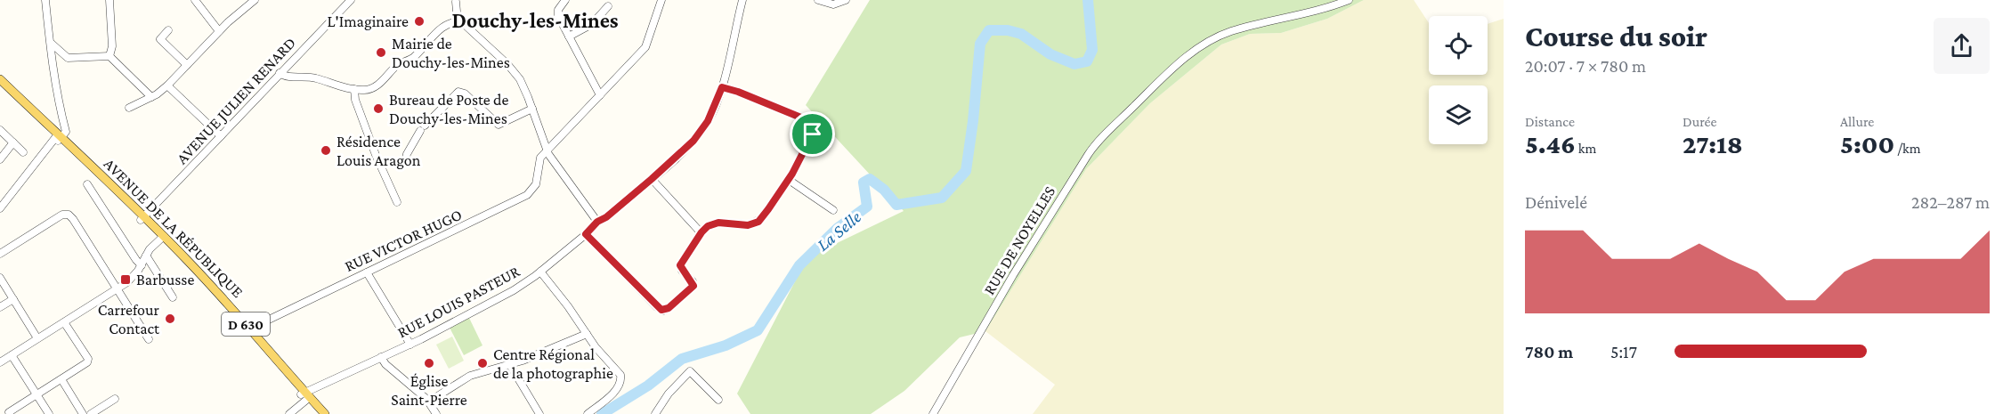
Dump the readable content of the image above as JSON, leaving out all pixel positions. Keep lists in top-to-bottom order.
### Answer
{
  "streets": {
    "main road": ["AVENUE DE LA RÉPUBLIQUE", "D 630"],
    "street": [
      "AVENUE JULIEN RENARD",
      "RUE VICTOR HUGO",
      "RUE DE NOYELLES",
      "RUE LOUIS PASTEUR"
    ]
  },
  "crossings": [
    ["AVENUE JULIEN RENARD", "AVENUE DE LA RÉPUBLIQUE"],
    ["AVENUE DE LA RÉPUBLIQUE", "RUE VICTOR HUGO"],
    ["AVENUE DE LA RÉPUBLIQUE", "RUE LOUIS PASTEUR"]
  ],
  "districts": ["Douchy-les-Mines"],
  "water": ["La Selle"],
  "places": {
    "other": [
      "L'Imaginaire",
      "Mairie de Douchy-les-Mines",
      "Bureau de Poste de Douchy-les-Mines",
      "Résidence Louis Aragon",
      "Carrefour Contact",
      "Église Saint-Pierre",
      "Centre Régional de la photographie"
    ],
    "transit": ["Barbusse"]
  },
  "page": {
    "heading": ["Course du soir", "20:07 · 7 × 780 m"],
    "stats": [
      ["Distance", "5.46 km"],
      ["Durée", "27:18"],
      ["Allure", "5:00 /km"]
    ],
    "chart": ["Dénivelé", "282–287 m"],
    "list": [
      {
        "name": "780 m",
        "note": "5:17"
      }
    ]
  }
}
